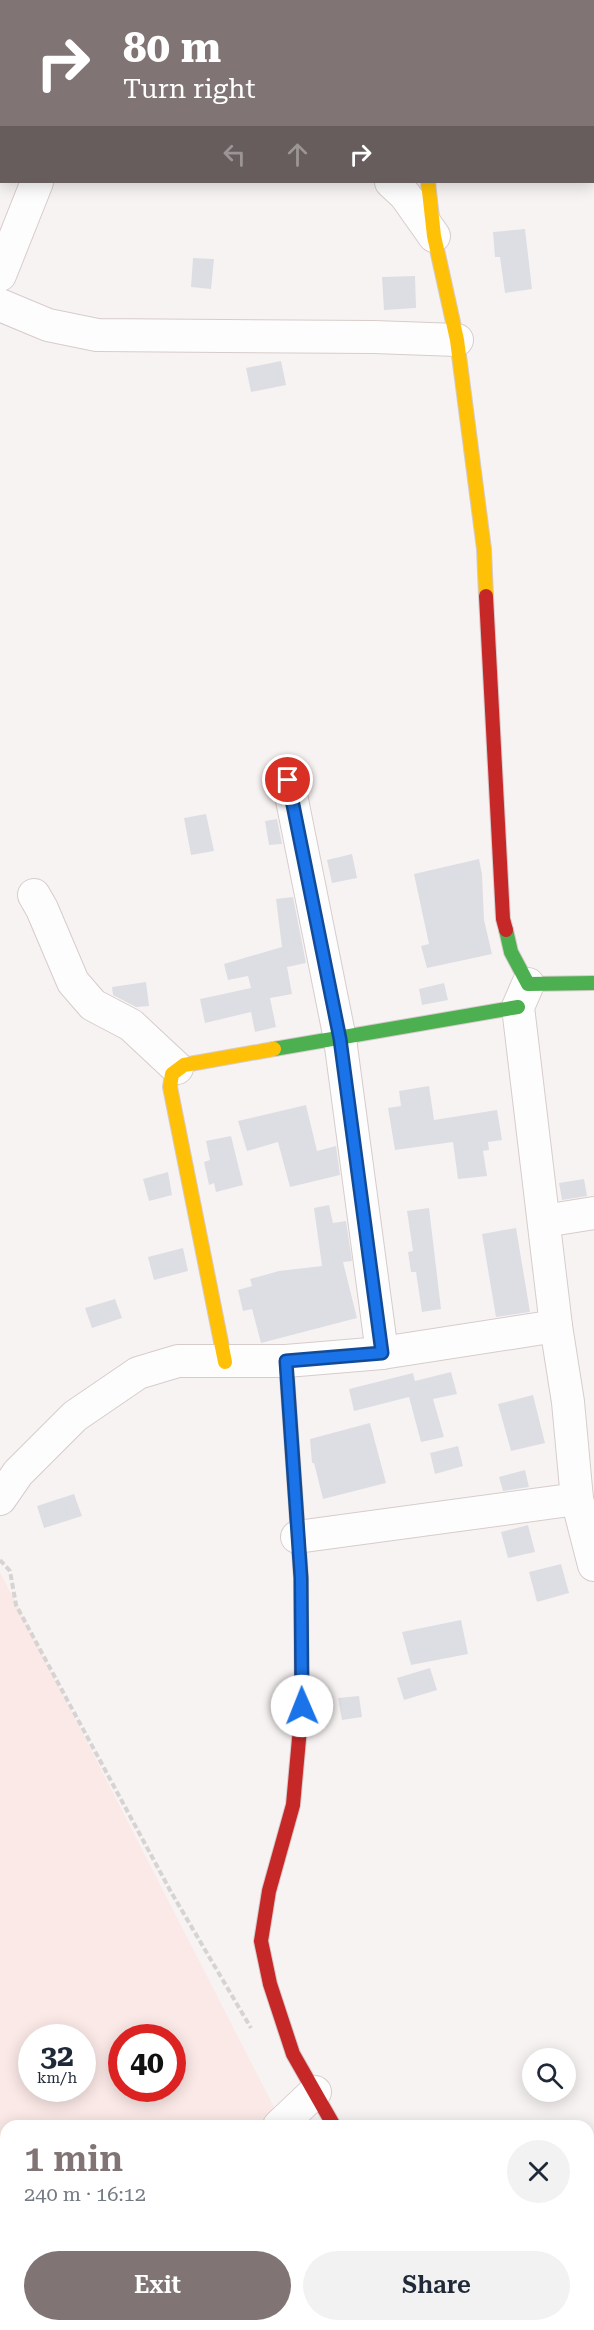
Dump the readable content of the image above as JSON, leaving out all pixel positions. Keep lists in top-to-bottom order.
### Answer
{
  "page": {
    "turn": ["80 m", "Turn right"],
    "speed": "32 km/h",
    "limit": "40",
    "heading": ["1 min", "240 m · 16:12"],
    "buttons": ["Exit", "Share"]
  }
}
